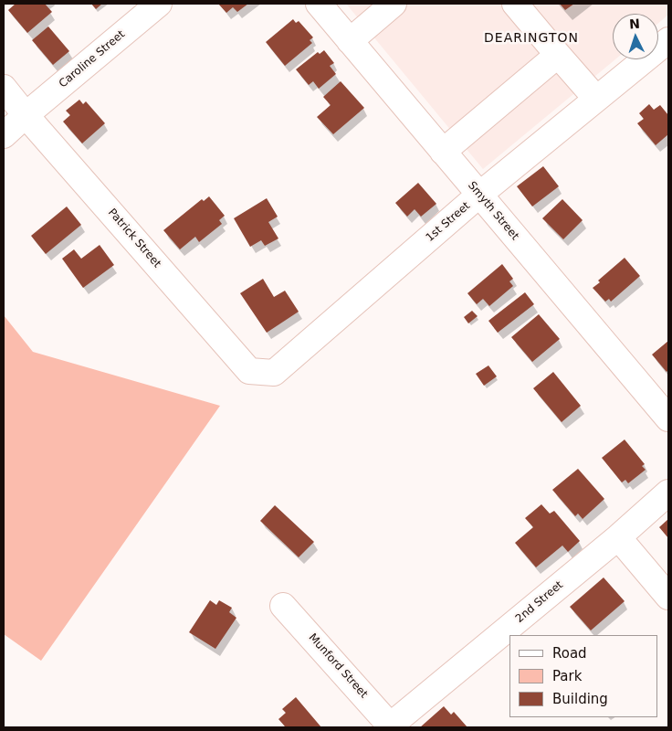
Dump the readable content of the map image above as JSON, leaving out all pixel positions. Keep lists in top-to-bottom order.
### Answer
{
  "streets": {
    "street": [
      "Caroline Street",
      "Smyth Street",
      "1st Street",
      "Patrick Street",
      "2nd Street",
      "Munford Street"
    ]
  },
  "crossings": [
    ["Caroline Street", "Patrick Street"],
    ["Smyth Street", "1st Street"],
    ["1st Street", "Patrick Street"],
    ["2nd Street", "Munford Street"]
  ],
  "districts": ["DEARINGTON"],
  "legend": ["Road", "Park", "Building"],
  "north": "top"
}
